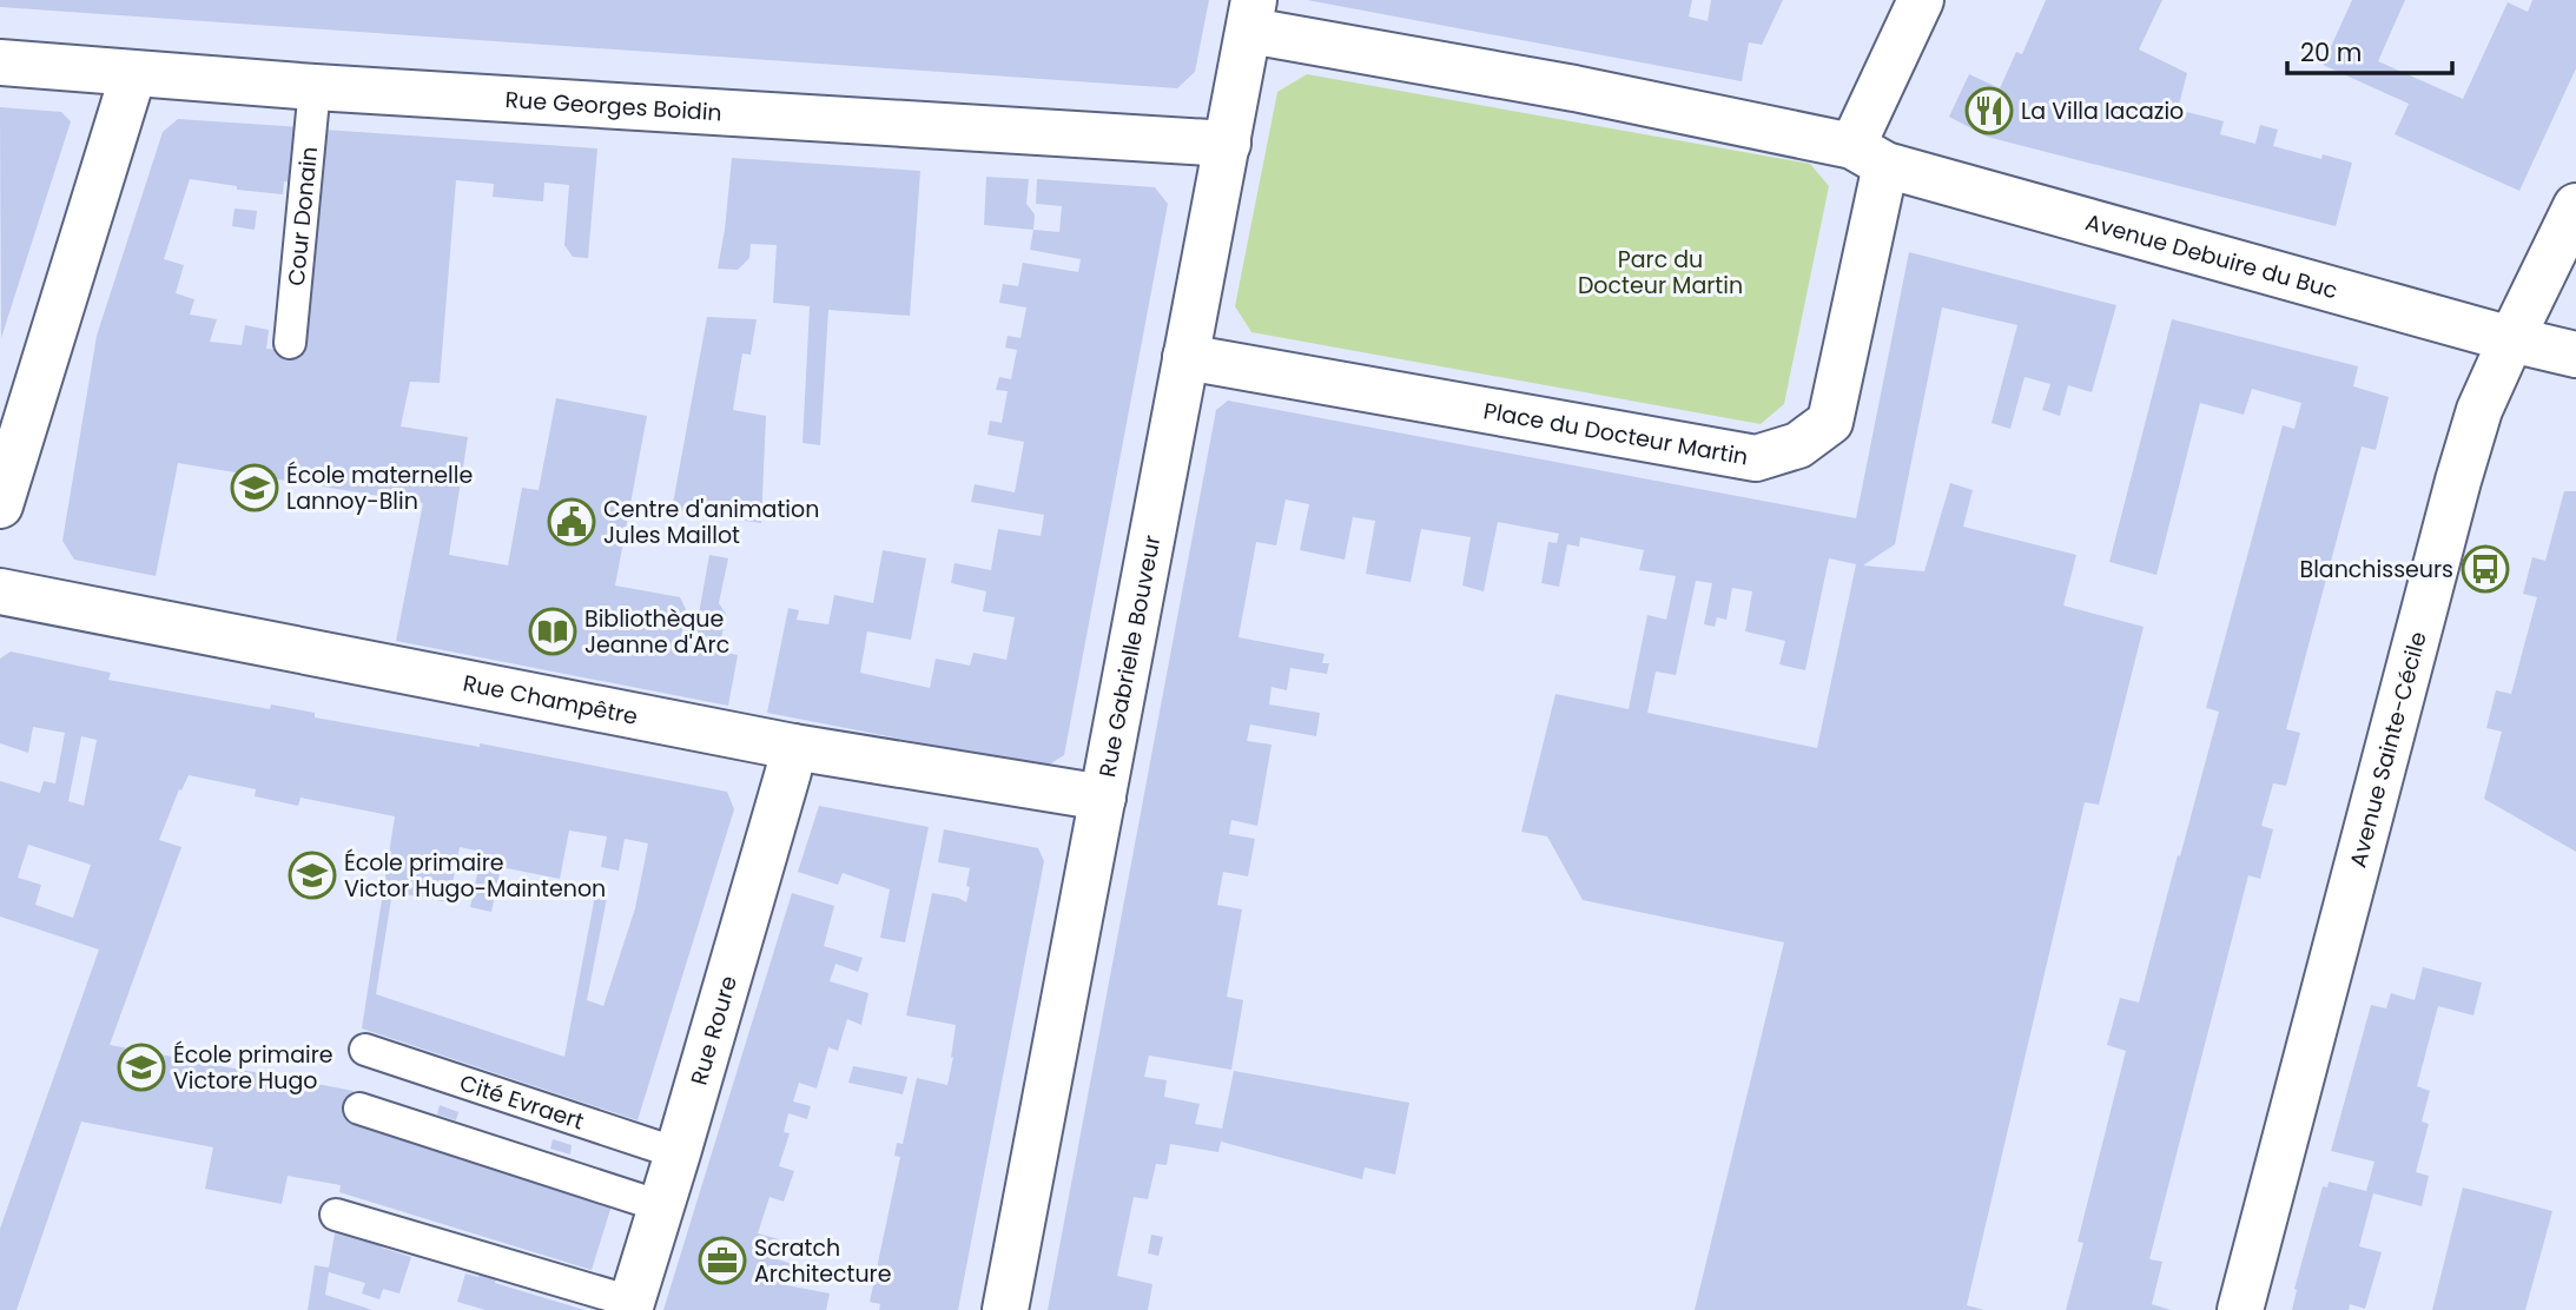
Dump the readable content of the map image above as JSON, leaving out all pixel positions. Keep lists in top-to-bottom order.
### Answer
{
  "streets": {
    "street": [
      "Rue Georges Boidin",
      "Avenue Debuire du Buc",
      "Place du Docteur Martin",
      "Rue Gabrielle Bouveur",
      "Rue Champêtre",
      "Avenue Sainte-Cécile",
      "Rue Roure"
    ],
    "lane": ["Cour Donain", "Cité Evraert"]
  },
  "crossings": [
    ["Rue Georges Boidin", "Cour Donain"],
    ["Rue Georges Boidin", "Rue Gabrielle Bouveur"],
    ["Avenue Debuire du Buc", "Place du Docteur Martin"],
    ["Avenue Debuire du Buc", "Avenue Sainte-Cécile"],
    ["Place du Docteur Martin", "Rue Gabrielle Bouveur"],
    ["Rue Gabrielle Bouveur", "Rue Champêtre"],
    ["Rue Champêtre", "Rue Roure"],
    ["Rue Roure", "Cité Evraert"]
  ],
  "parks": ["Parc du Docteur Martin"],
  "places": {
    "restaurant": ["La Villa Iacazio"],
    "school or university": ["École maternelle Lannoy-Blin", "École primaire Victor Hugo-Maintenon", "École primaire Victore Hugo"],
    "public building": ["Centre d'animation Jules Maillot"],
    "bus stop": ["Blanchisseurs"],
    "library": ["Bibliothèque Jeanne d'Arc"],
    "office": ["Scratch Architecture"]
  },
  "scale_bar": "20 m"
}
